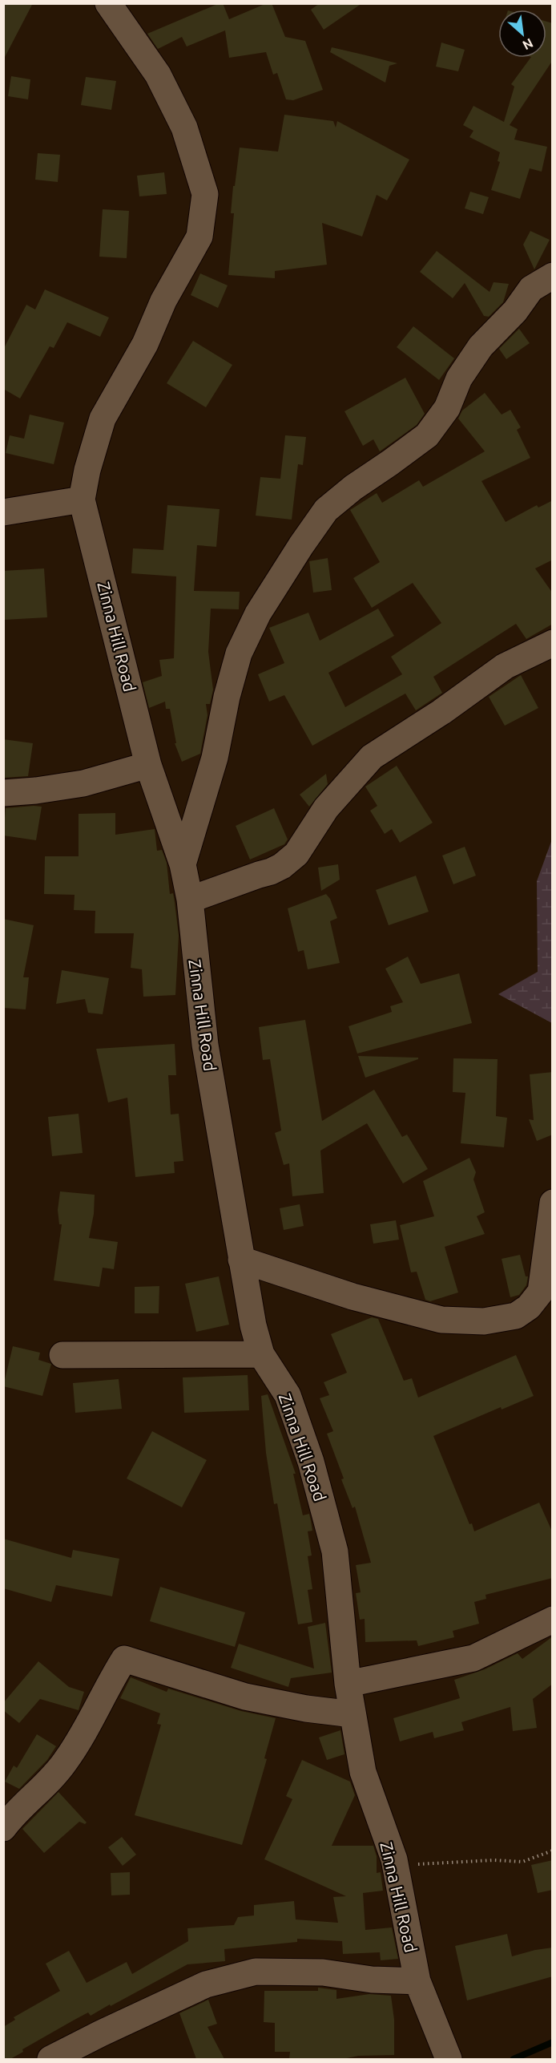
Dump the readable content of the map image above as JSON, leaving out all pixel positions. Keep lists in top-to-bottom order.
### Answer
{
  "streets": {
    "street": ["Zinna Hill Road"]
  },
  "north": "bottom right"
}
